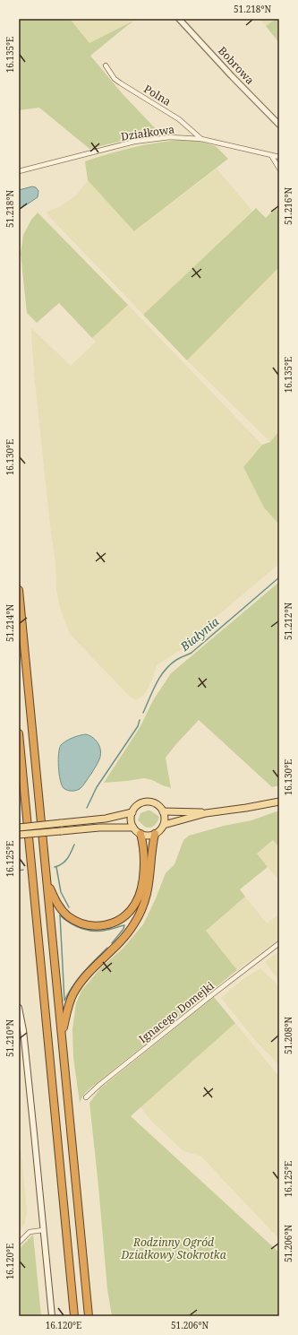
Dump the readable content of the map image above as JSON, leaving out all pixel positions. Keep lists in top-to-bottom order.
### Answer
{
  "streets": {
    "street": [
      "Bobrowa",
      "Polna",
      "Działkowa",
      "Ignacego Domejki"
    ]
  },
  "crossings": [
    ["Polna", "Działkowa"]
  ],
  "water": ["Białynia"],
  "parks": ["Rodzinny Ogród Działkowy Stokrotka"],
  "coordinates": [
    "51.218°N",
    "16.135°E",
    "51.216°N",
    "16.130°E",
    "51.212°N",
    "51.214°N",
    "16.125°E",
    "51.208°N",
    "51.210°N",
    "51.206°N",
    "16.120°E"
  ]
}
